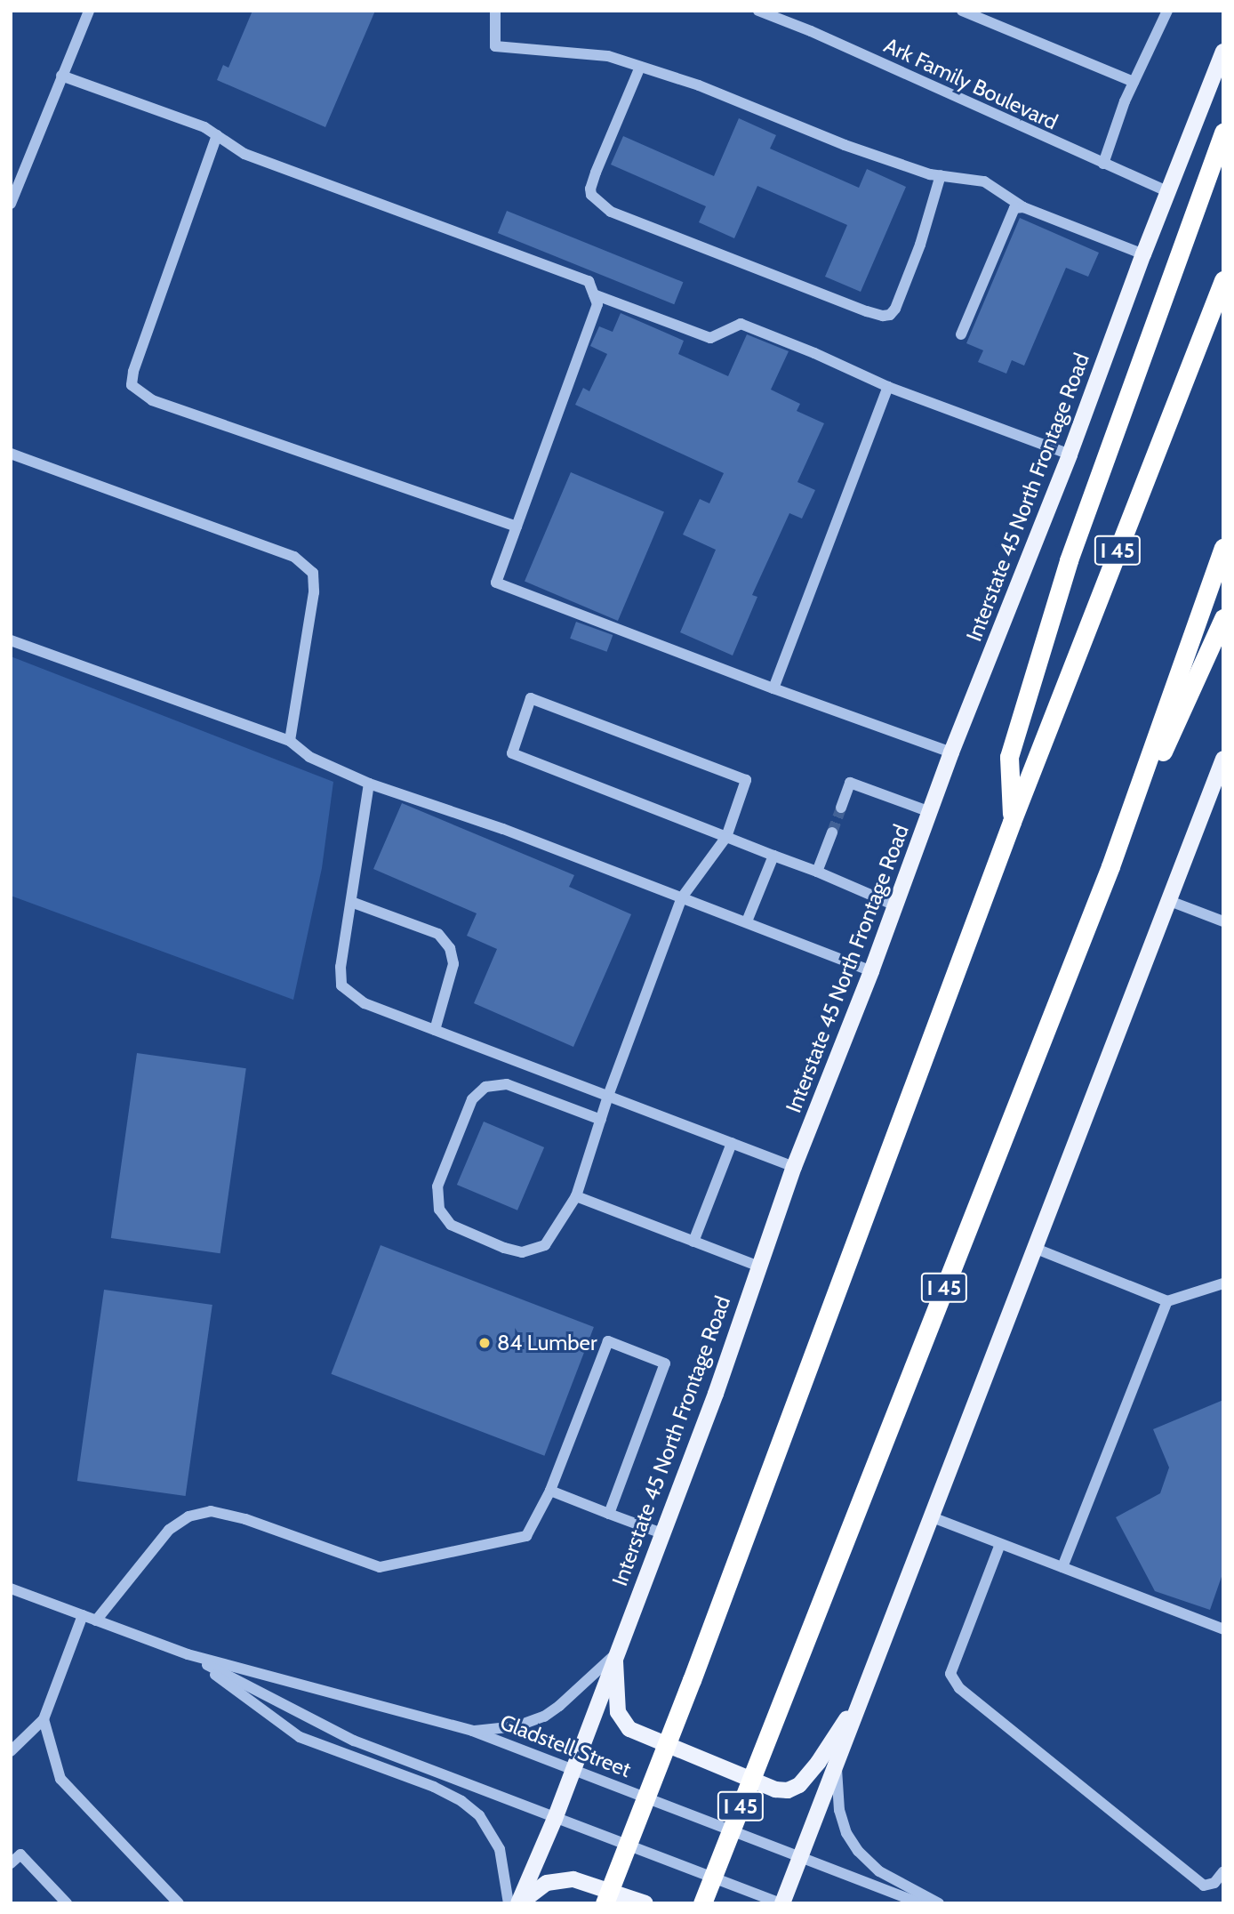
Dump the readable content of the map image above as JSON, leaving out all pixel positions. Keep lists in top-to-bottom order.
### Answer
{
  "streets": {
    "highway": ["I 45"],
    "main road": ["Interstate 45 North Frontage Road"],
    "street": ["Ark Family Boulevard", "Gladstell Street"]
  },
  "crossings": [
    ["Ark Family Boulevard", "Interstate 45 North Frontage Road"],
    ["Interstate 45 North Frontage Road", "Gladstell Street"]
  ],
  "places": ["84 Lumber"]
}
